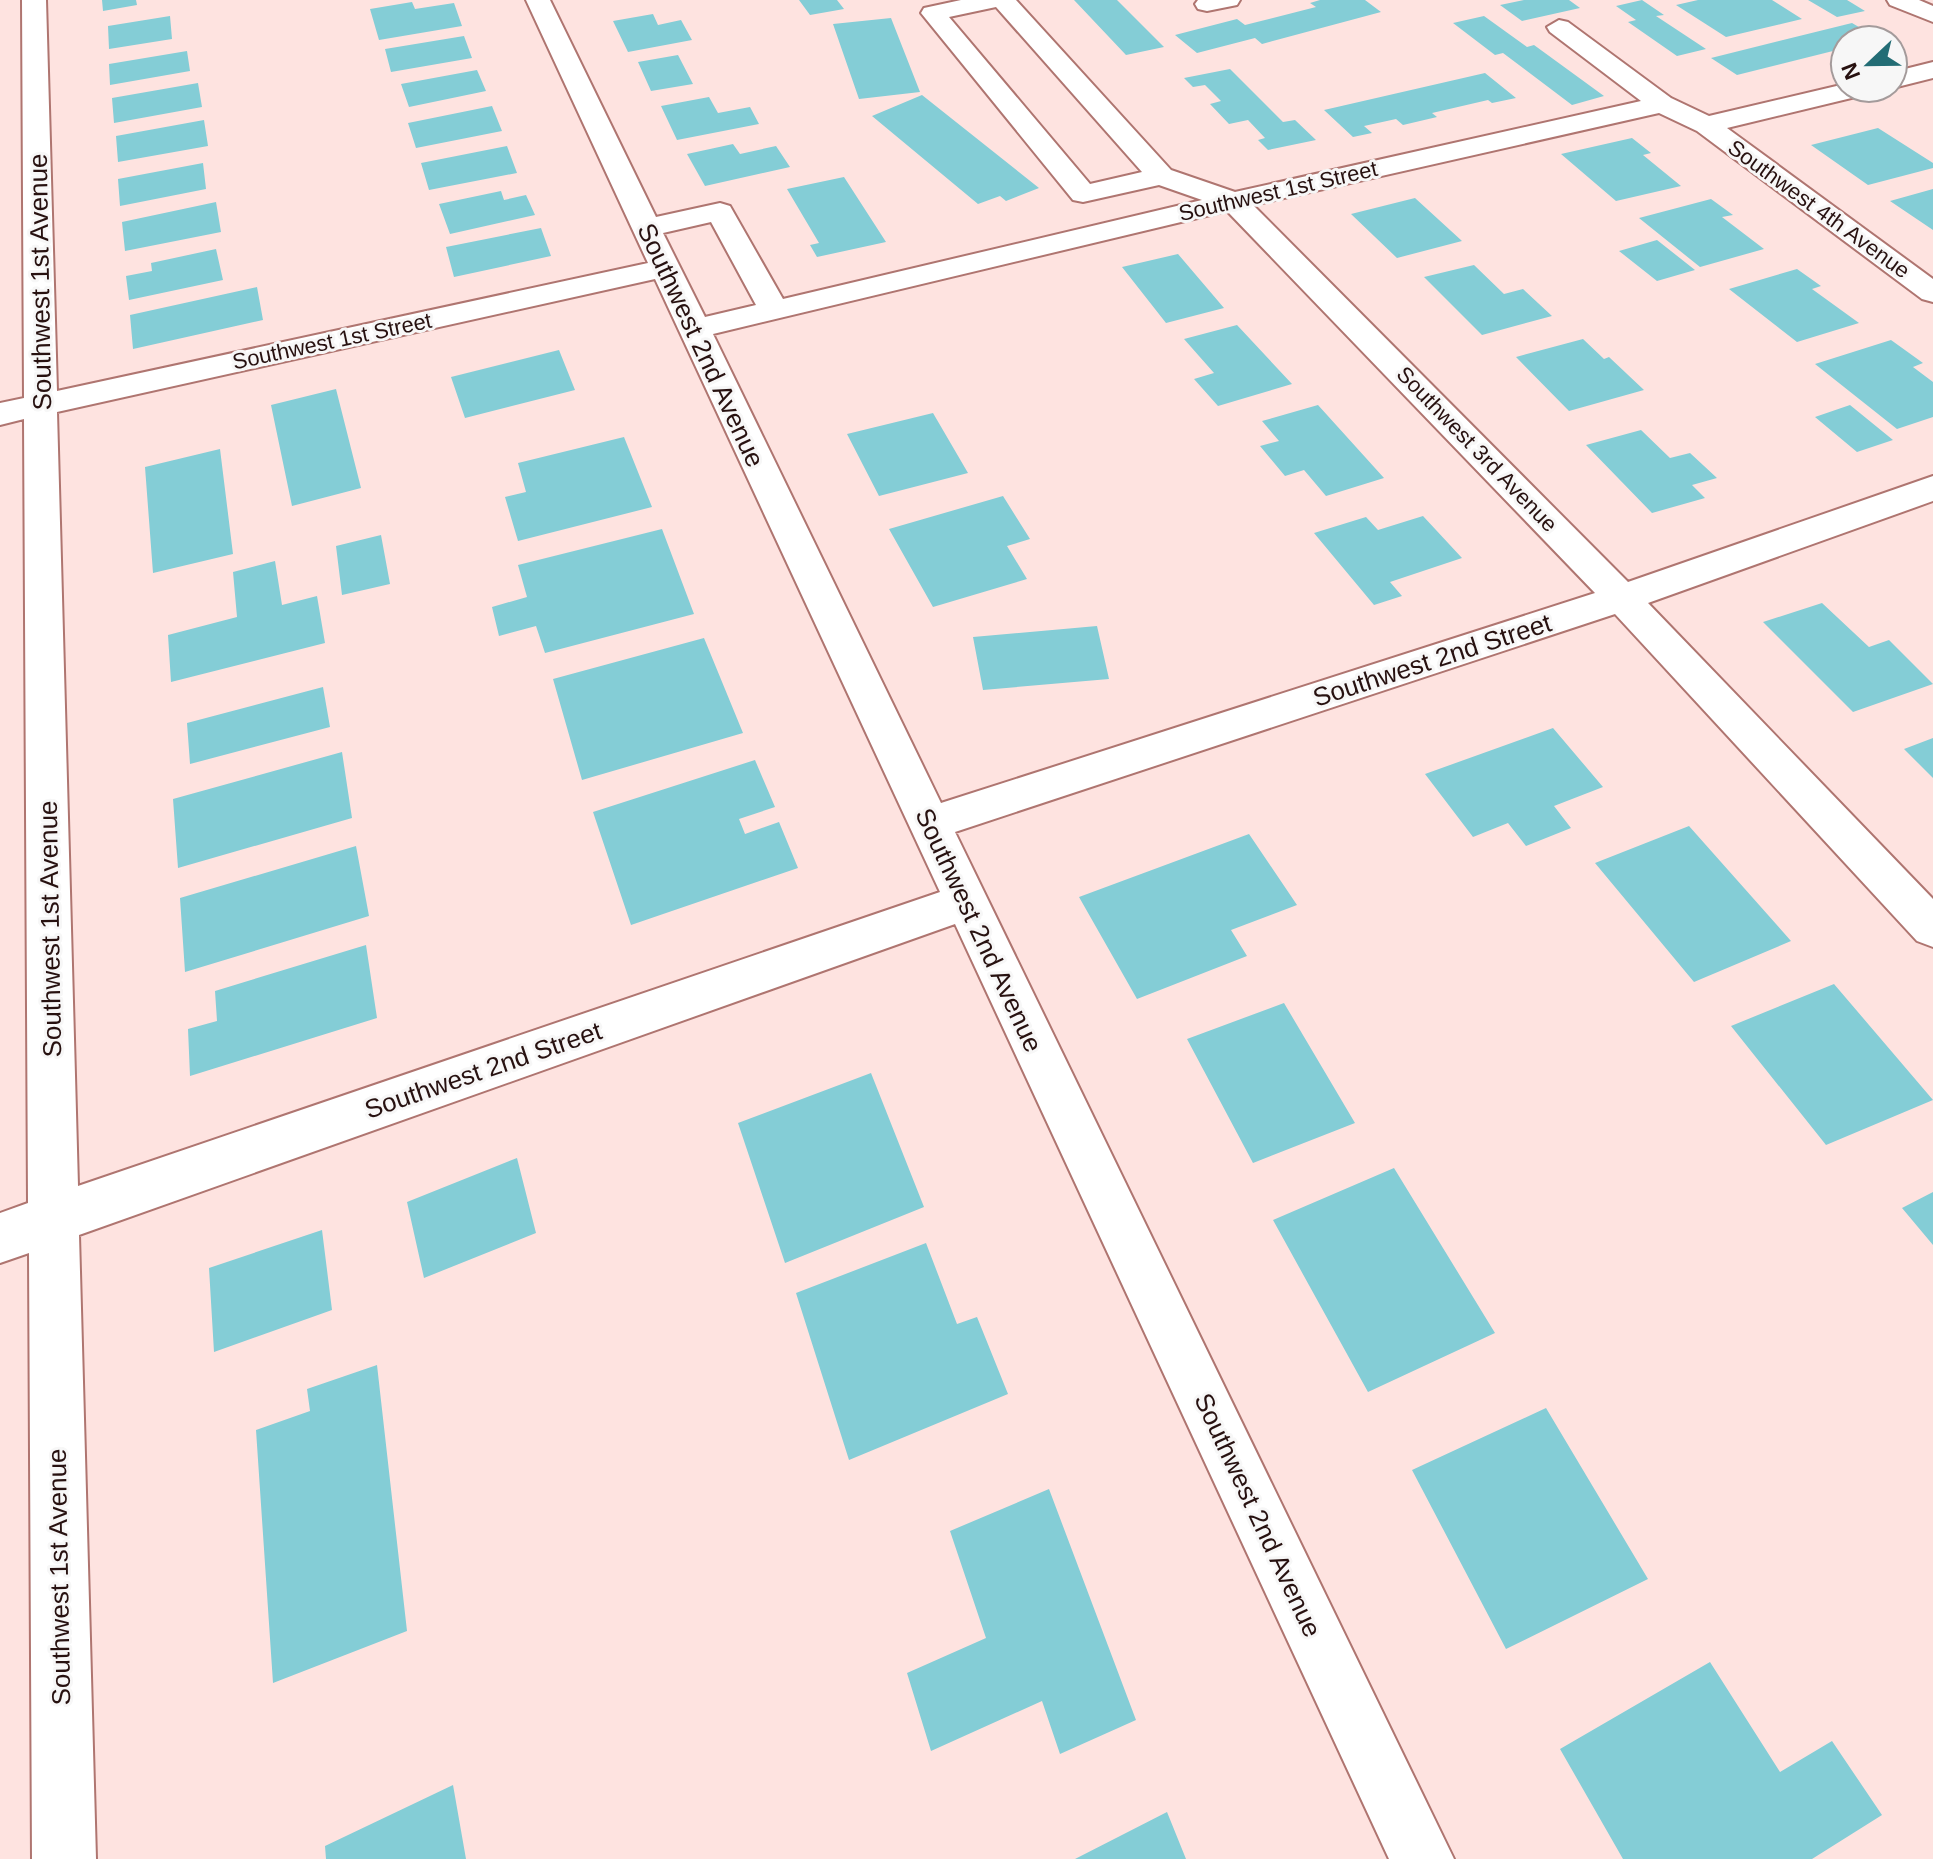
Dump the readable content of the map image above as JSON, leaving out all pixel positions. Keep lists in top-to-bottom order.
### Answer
{
  "streets": {
    "street": [
      "Southwest 1st Street",
      "Southwest 4th Avenue",
      "Southwest 1st Avenue",
      "Southwest 2nd Avenue",
      "Southwest 3rd Avenue",
      "Southwest 2nd Street"
    ]
  },
  "crossings": [
    ["Southwest 1st Street", "Southwest 1st Avenue"],
    ["Southwest 1st Street", "Southwest 2nd Avenue"],
    ["Southwest 1st Street", "Southwest 3rd Avenue"],
    ["Southwest 1st Avenue", "Southwest 2nd Street"],
    ["Southwest 2nd Avenue", "Southwest 2nd Street"],
    ["Southwest 3rd Avenue", "Southwest 2nd Street"]
  ],
  "north": "left"
}
